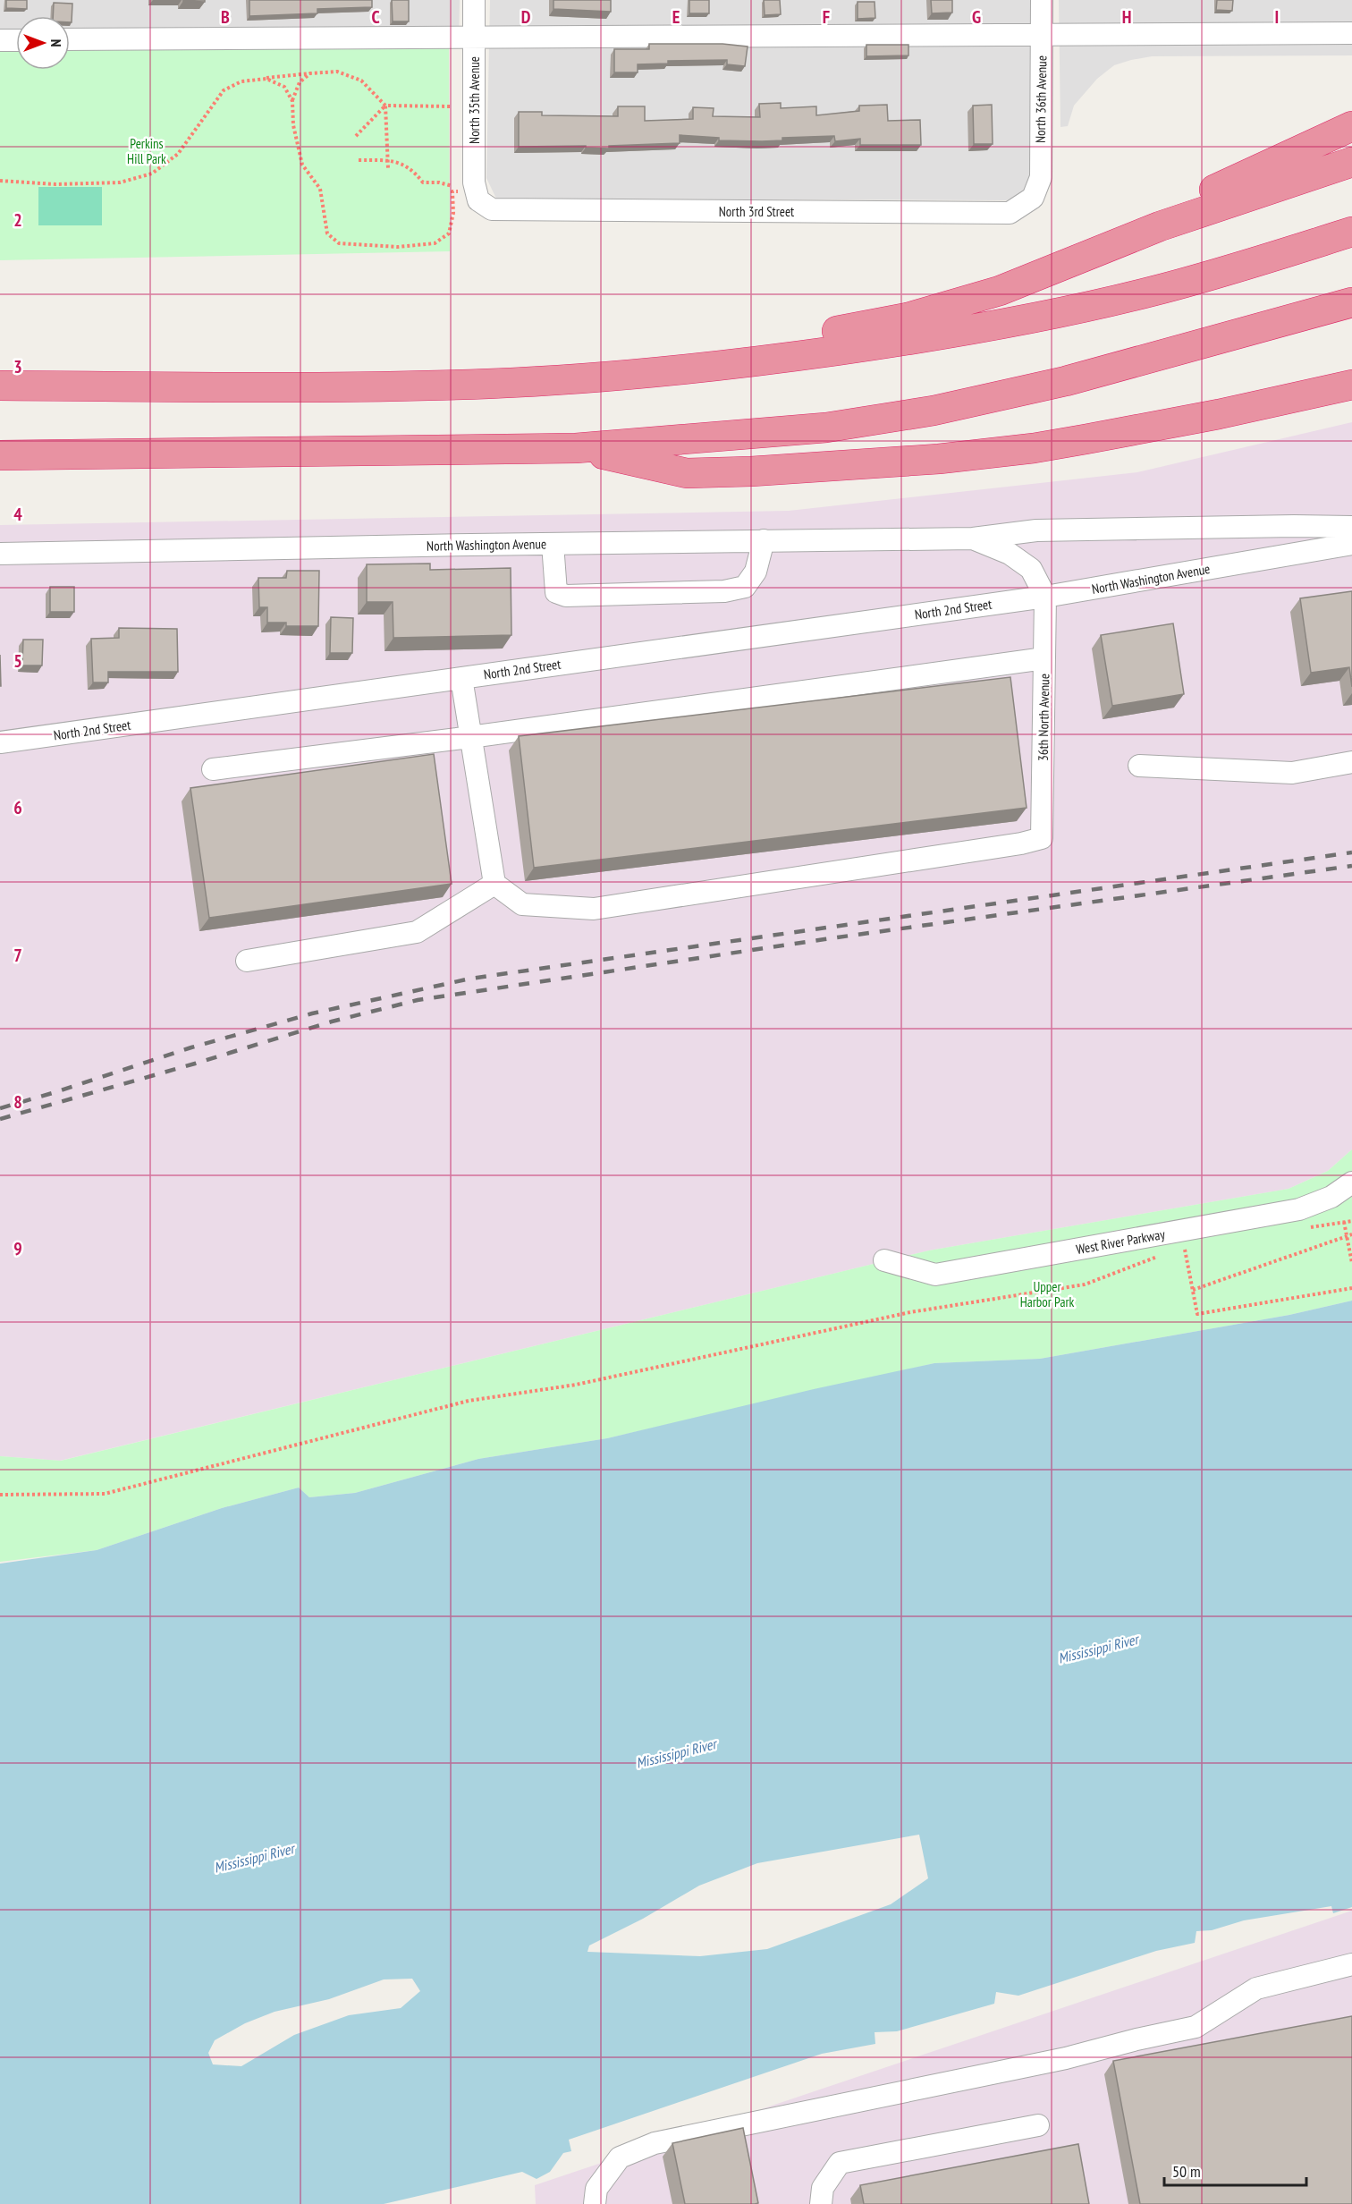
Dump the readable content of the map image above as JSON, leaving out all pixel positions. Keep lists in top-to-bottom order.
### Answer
{
  "streets": {
    "street": [
      "North 36th Avenue",
      "North 35th Avenue",
      "North 3rd Street",
      "North Washington Avenue",
      "North 2nd Street",
      "36th North Avenue",
      "West River Parkway"
    ]
  },
  "crossings": [
    ["North 36th Avenue", "North 3rd Street"],
    ["North 35th Avenue", "North 3rd Street"],
    ["North Washington Avenue", "North 2nd Street"],
    ["North Washington Avenue", "36th North Avenue"],
    ["North 2nd Street", "36th North Avenue"]
  ],
  "water": ["Mississippi River"],
  "parks": ["Perkins Hill Park", "Upper Harbor Park"],
  "scale_bar": "50 m",
  "north": "right",
  "grid": {
    "columns": [
      "B",
      "C",
      "D",
      "E",
      "F",
      "G",
      "H",
      "I"
    ],
    "rows": [
      "2",
      "3",
      "4",
      "5",
      "6",
      "7",
      "8",
      "9"
    ]
  }
}
